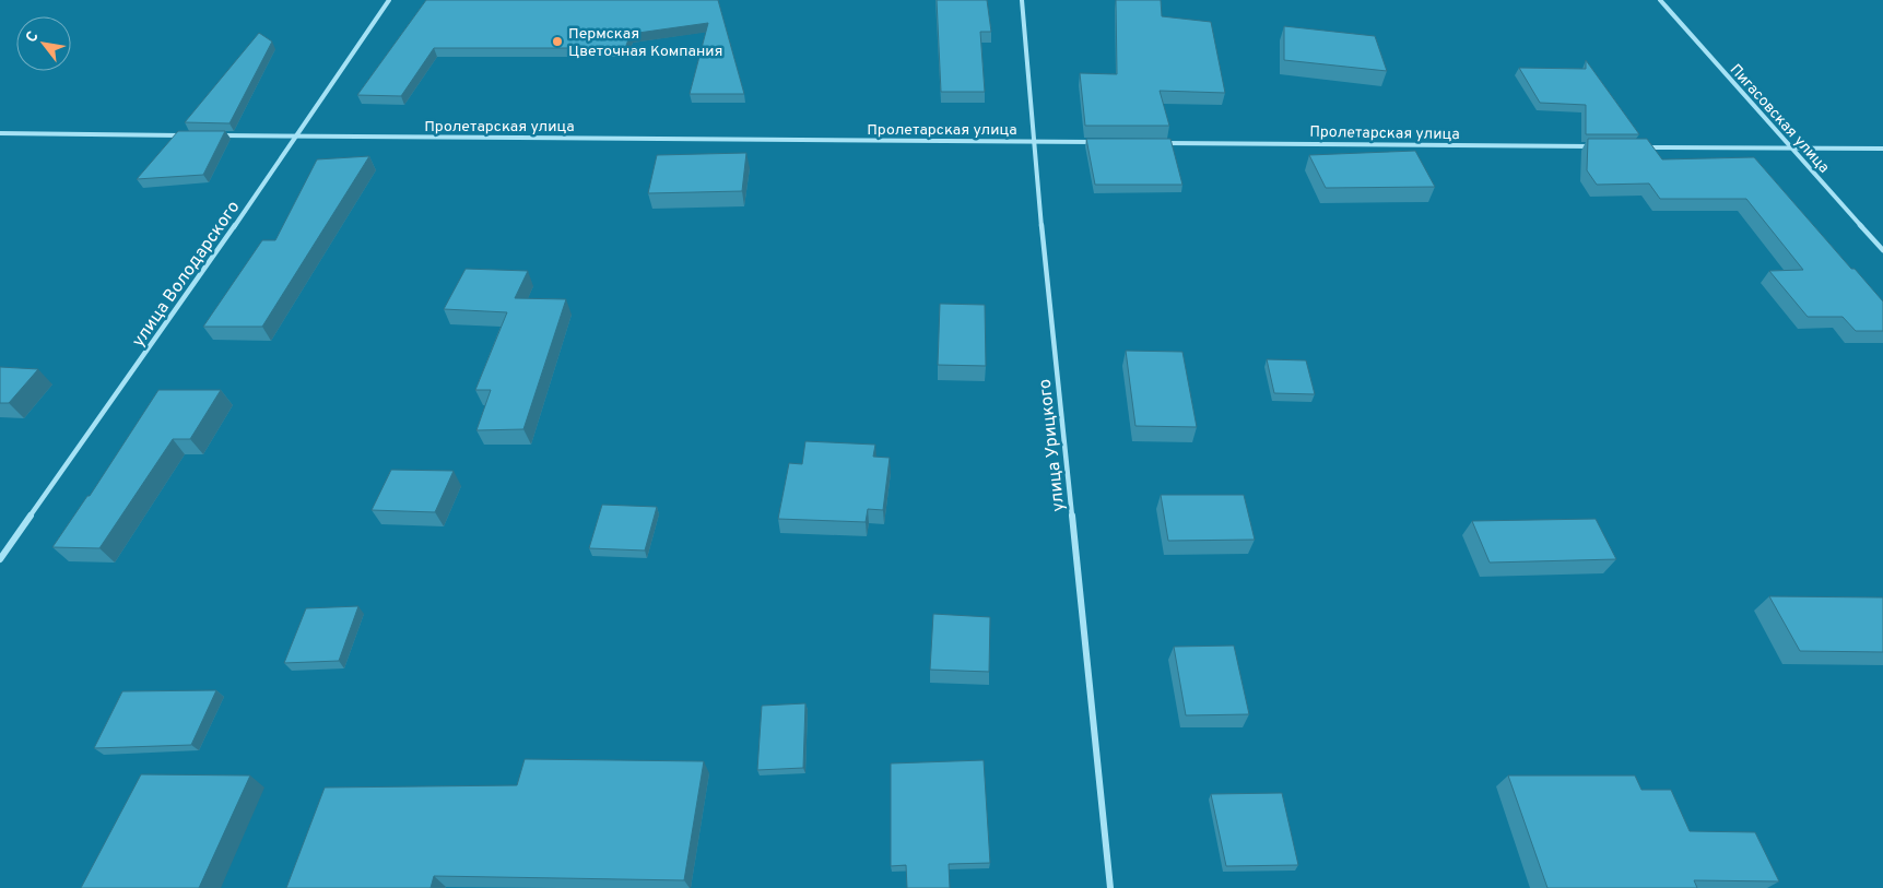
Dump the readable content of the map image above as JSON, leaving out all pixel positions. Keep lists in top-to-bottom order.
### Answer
{
  "streets": {
    "street": [
      "Пигасовская улица",
      "Пролетарская улица",
      "улица Володарского",
      "улица Урицкого"
    ]
  },
  "crossings": [
    ["Пролетарская улица", "улица Володарского"],
    ["Пролетарская улица", "улица Урицкого"]
  ],
  "places": ["Пермская Цветочная Компания"],
  "north": "top left"
}
